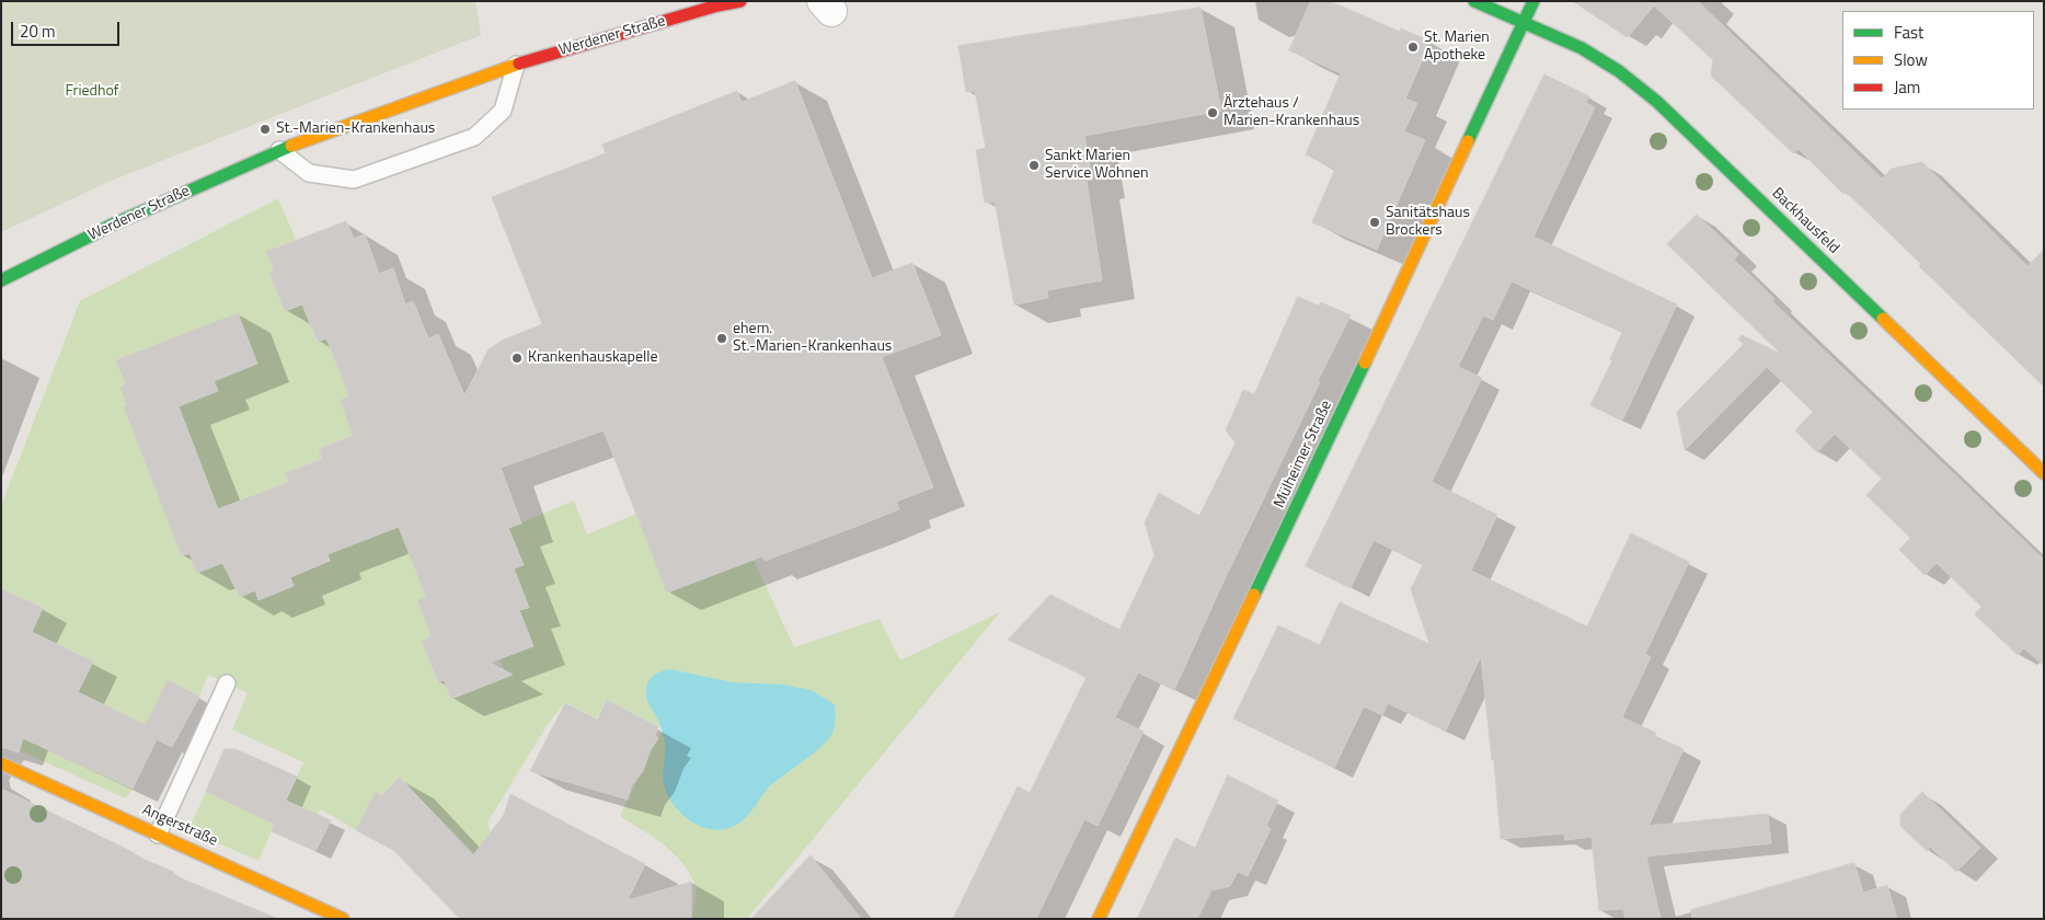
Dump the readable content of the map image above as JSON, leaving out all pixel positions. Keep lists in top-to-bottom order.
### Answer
{
  "streets": {
    "street": [
      "Werdener Straße",
      "Backhausfeld",
      "Mülheimer Straße",
      "Angerstraße"
    ]
  },
  "crossings": [
    ["Backhausfeld", "Mülheimer Straße"]
  ],
  "parks": ["Friedhof"],
  "places": [
    "St. Marien Apotheke",
    "Ärztehaus / Marien-Krankenhaus",
    "St.-Marien-Krankenhaus",
    "Sankt Marien Service Wohnen",
    "Sanitätshaus Brockers",
    "ehem. St.-Marien-Krankenhaus",
    "Krankenhauskapelle"
  ],
  "legend": ["Fast", "Slow", "Jam"],
  "scale_bar": "20 m"
}
